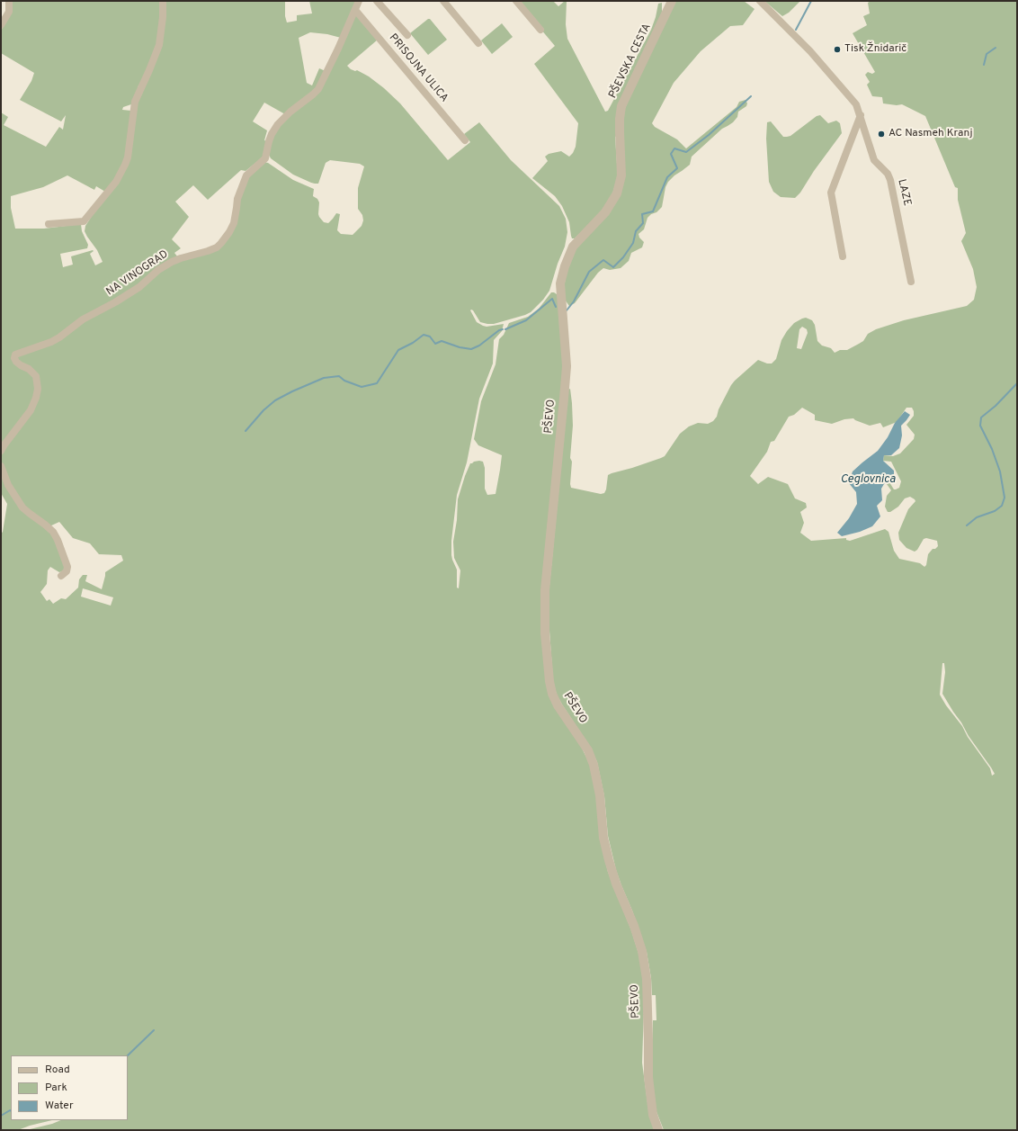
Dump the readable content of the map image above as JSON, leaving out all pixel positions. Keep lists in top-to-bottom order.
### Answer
{
  "streets": {
    "street": [
      "PŠEVSKA CESTA",
      "PRISOJNA ULICA",
      "LAZE",
      "NA VINOGRAD",
      "PŠEVO"
    ]
  },
  "crossings": [
    ["PŠEVSKA CESTA", "PŠEVO"],
    ["PRISOJNA ULICA", "NA VINOGRAD"]
  ],
  "water": ["Ceglovnica"],
  "places": ["Tisk Žnidarič", "AC Nasmeh Kranj"],
  "legend": ["Road", "Park", "Water"]
}
